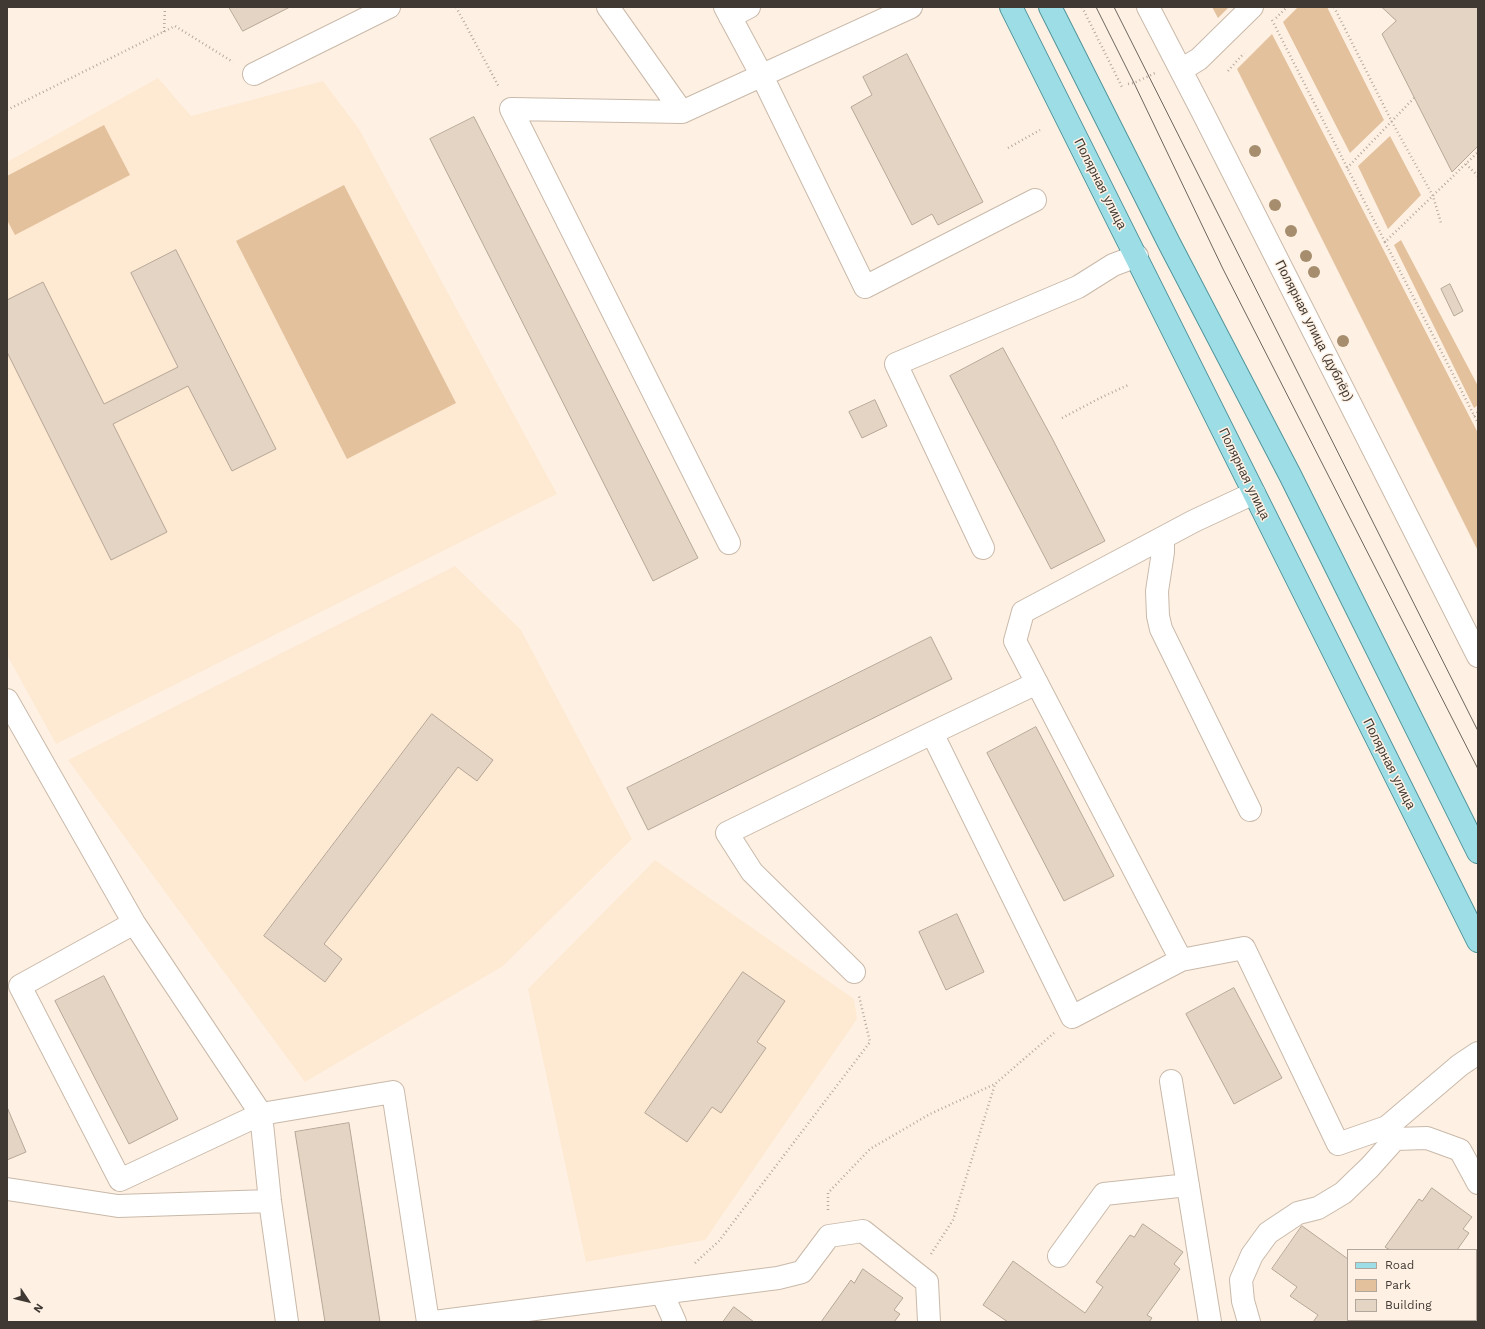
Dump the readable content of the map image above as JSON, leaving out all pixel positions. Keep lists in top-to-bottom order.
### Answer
{
  "streets": {
    "main road": ["Полярная улица"],
    "street": ["Полярная улица (дублёр)"]
  },
  "legend": ["Road", "Park", "Building"],
  "north": "bottom right"
}
